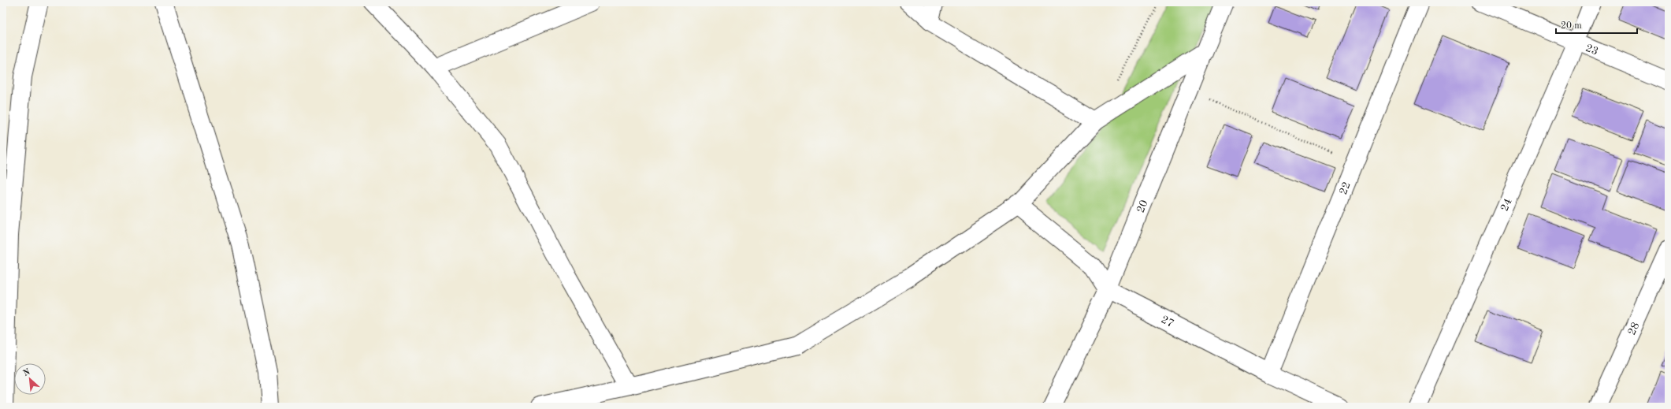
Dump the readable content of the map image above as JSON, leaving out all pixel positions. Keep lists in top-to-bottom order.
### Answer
{
  "streets": {
    "street": [
      "23",
      "22",
      "24",
      "20",
      "27",
      "28"
    ]
  },
  "crossings": [
    ["23", "24"],
    ["22", "27"],
    ["20", "27"]
  ],
  "scale_bar": "20 m",
  "north": "top left"
}
